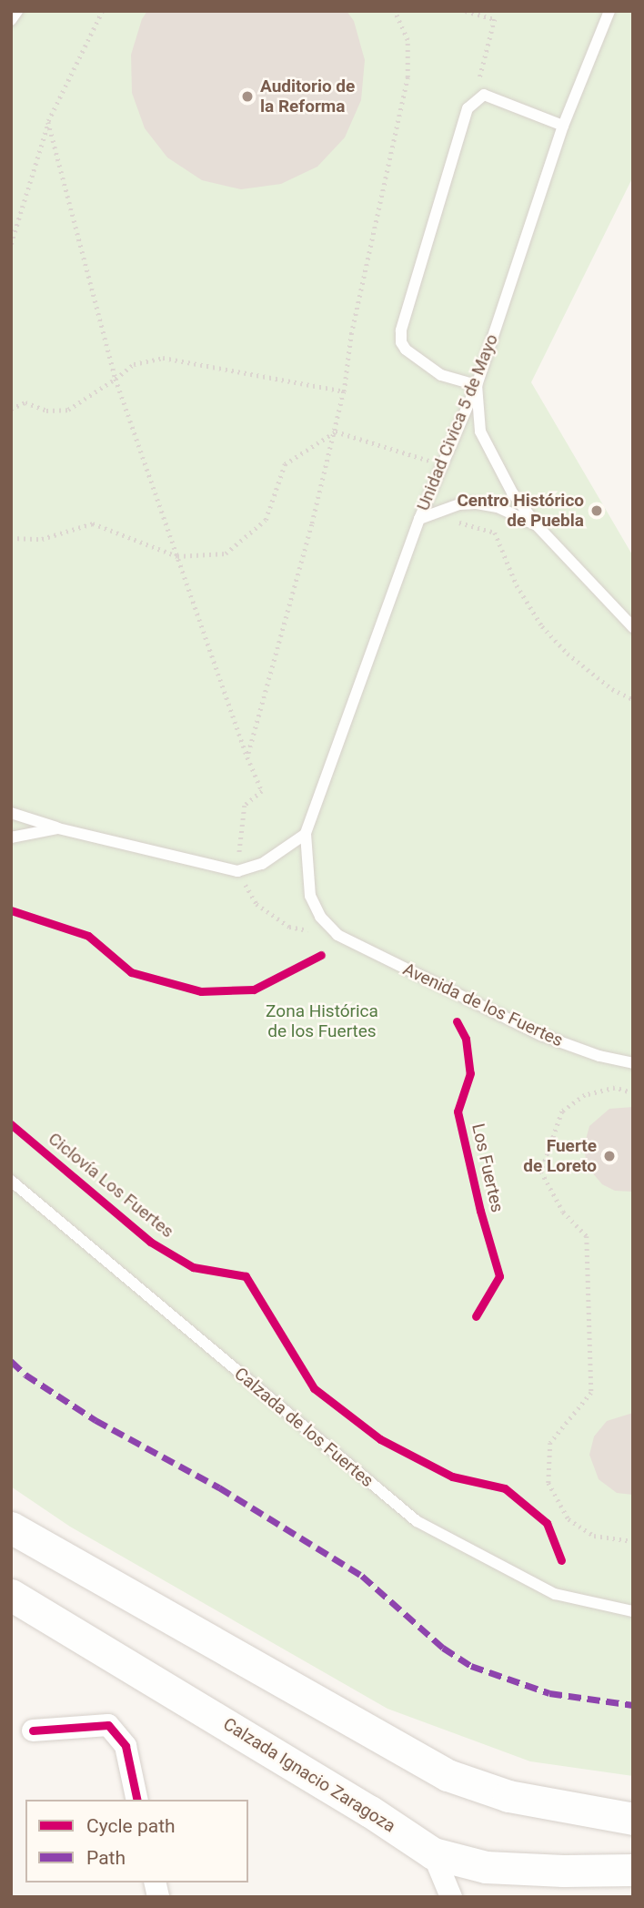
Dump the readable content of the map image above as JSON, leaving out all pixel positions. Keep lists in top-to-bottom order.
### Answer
{
  "streets": {
    "main road": ["Calzada Ignacio Zaragoza"],
    "lane": ["Unidad Civica 5 de Mayo", "Avenida de los Fuertes", "Calzada de los Fuertes"],
    "cycle path": ["Los Fuertes", "Ciclovía Los Fuertes"]
  },
  "crossings": [
    ["Unidad Civica 5 de Mayo", "Avenida de los Fuertes"]
  ],
  "parks": ["Zona Histórica de los Fuertes"],
  "places": ["Auditorio de la Reforma", "Centro Histórico de Puebla", "Fuerte de Loreto"],
  "legend": ["Cycle path", "Path"]
}
